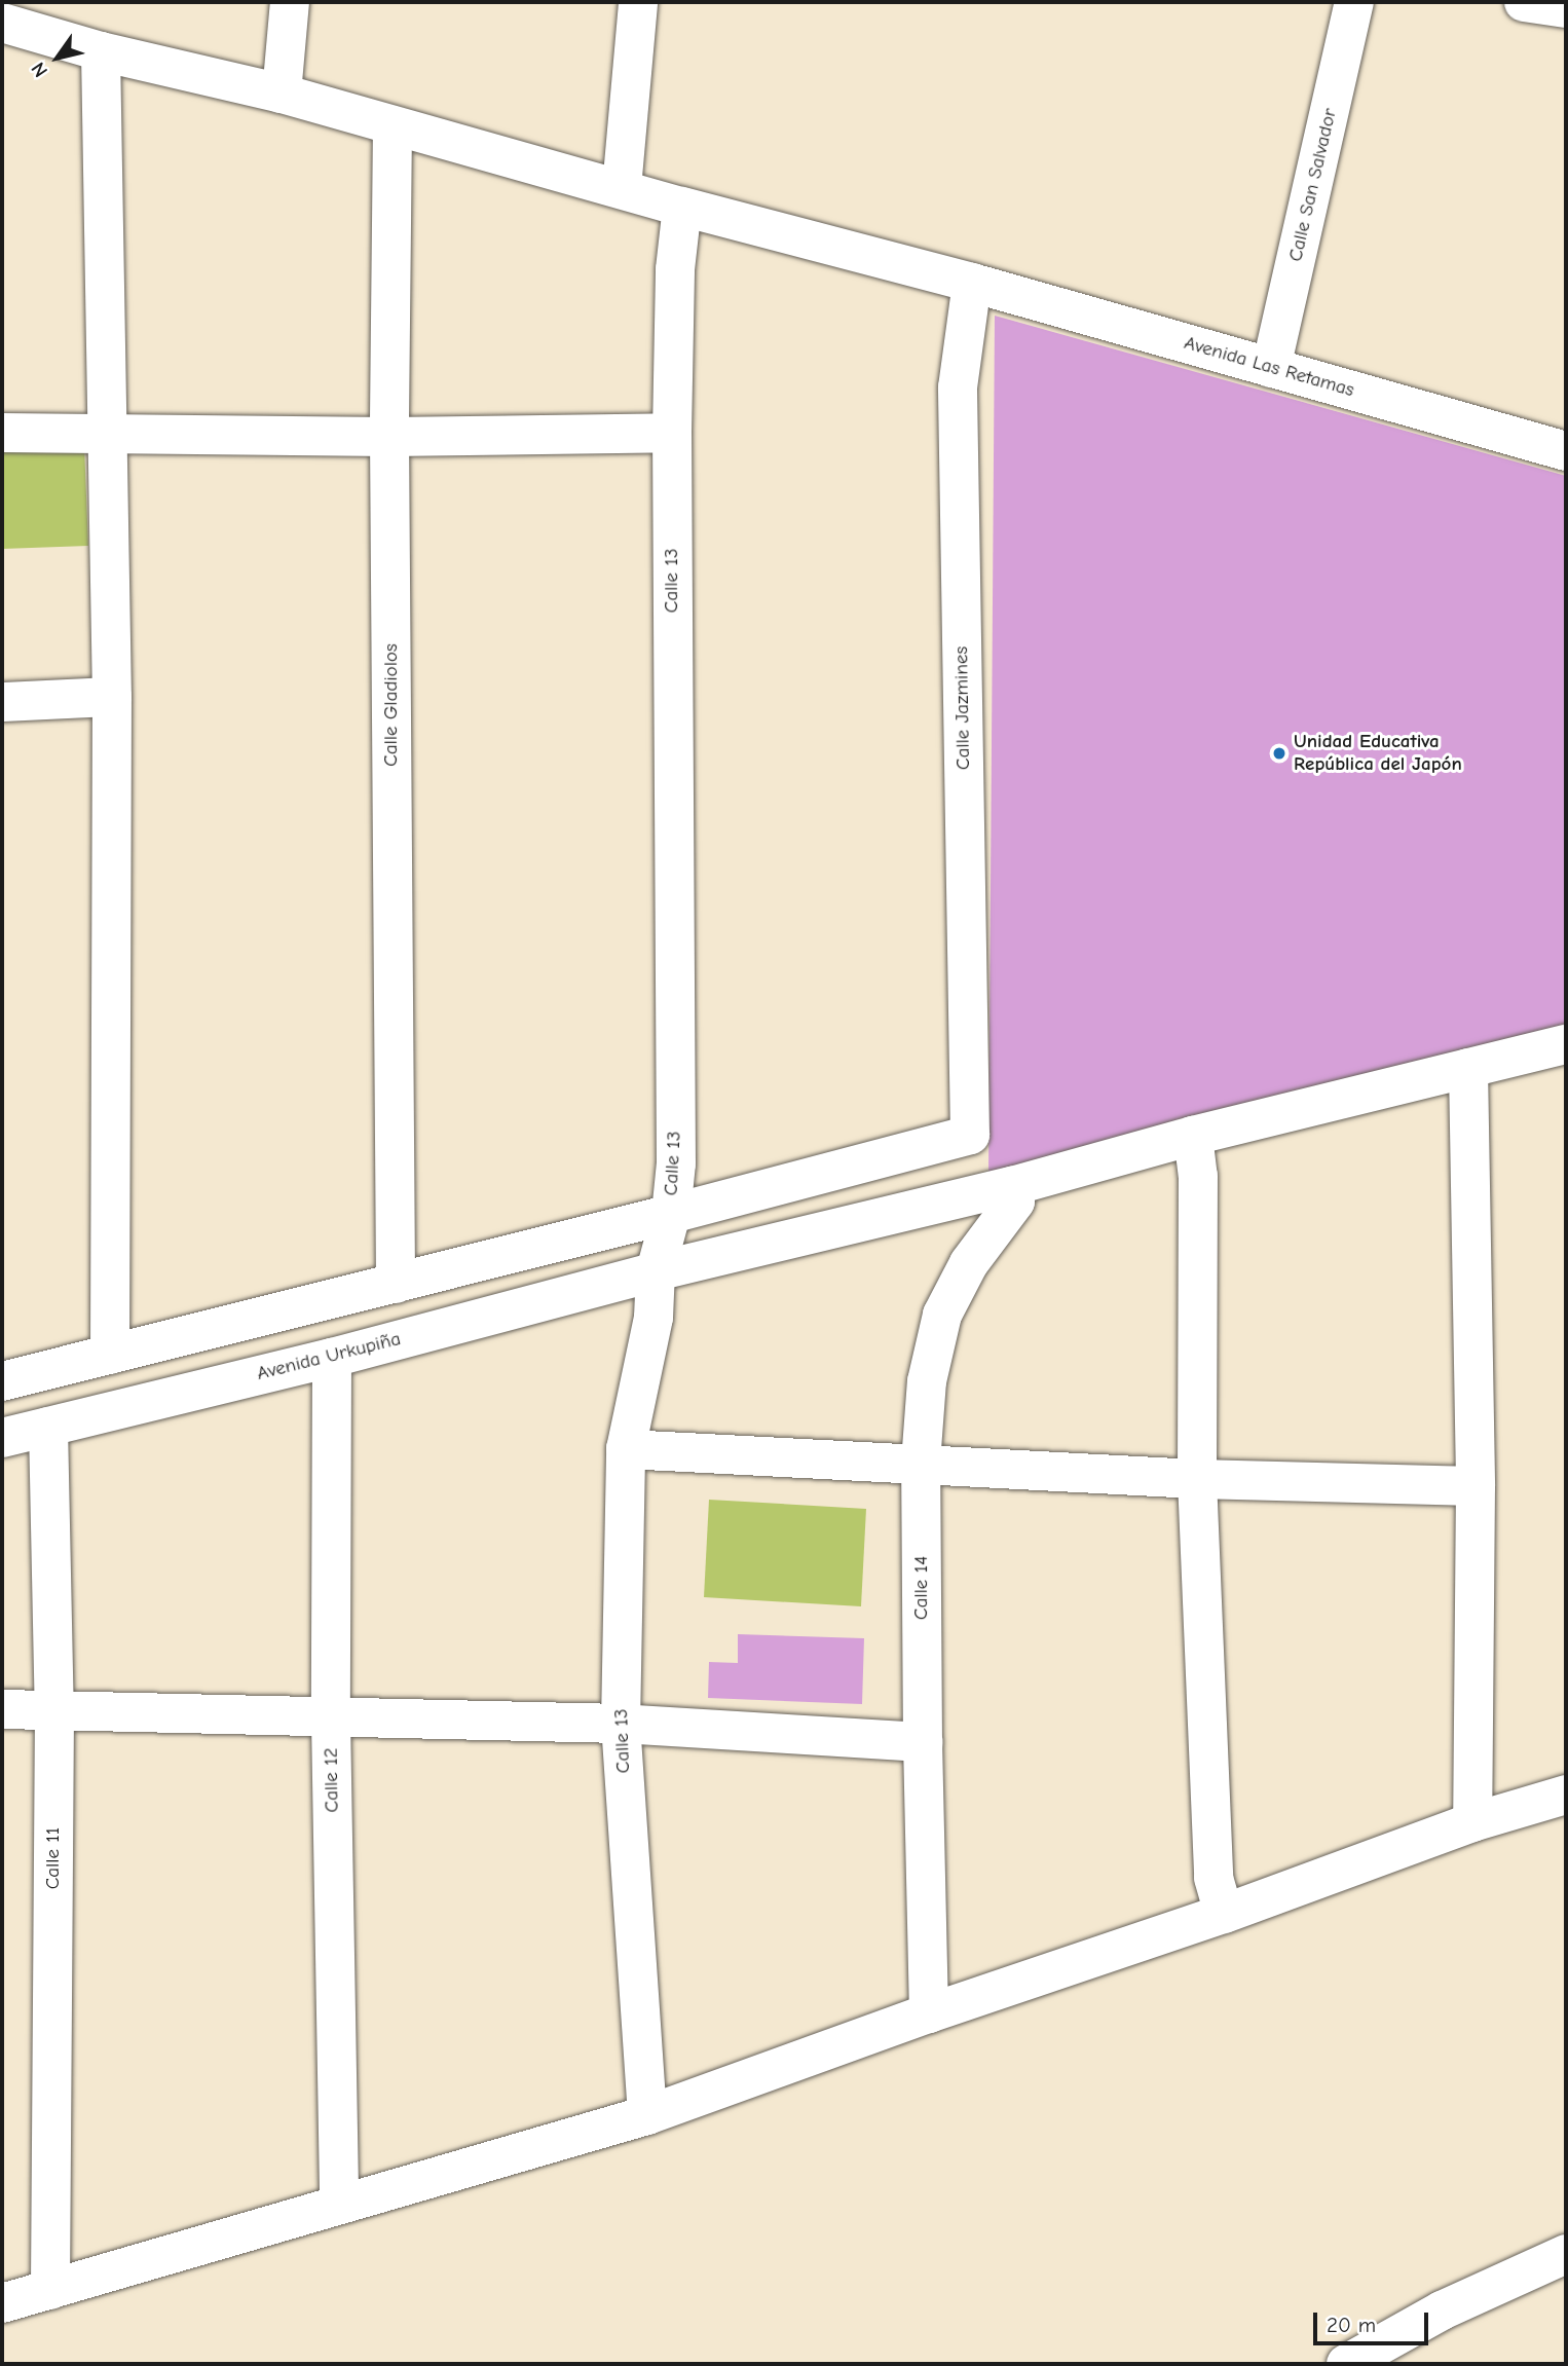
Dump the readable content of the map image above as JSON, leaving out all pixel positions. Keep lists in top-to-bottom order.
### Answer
{
  "streets": {
    "street": [
      "Calle San Salvador",
      "Avenida Las Retamas",
      "Calle 13",
      "Calle Gladiolos",
      "Calle Jazmines",
      "Avenida Urkupiña",
      "Calle 14",
      "Calle 12",
      "Calle 11"
    ]
  },
  "crossings": [
    ["Calle San Salvador", "Avenida Las Retamas"],
    ["Avenida Las Retamas", "Calle 13"],
    ["Avenida Las Retamas", "Calle Gladiolos"],
    ["Avenida Las Retamas", "Calle Jazmines"],
    ["Calle 13", "Calle Jazmines"],
    ["Calle 13", "Avenida Urkupiña"],
    ["Avenida Urkupiña", "Calle 14"],
    ["Avenida Urkupiña", "Calle 12"],
    ["Avenida Urkupiña", "Calle 11"]
  ],
  "places": ["Unidad Educativa República del Japón"],
  "scale_bar": "20 m",
  "north": "bottom left"
}
